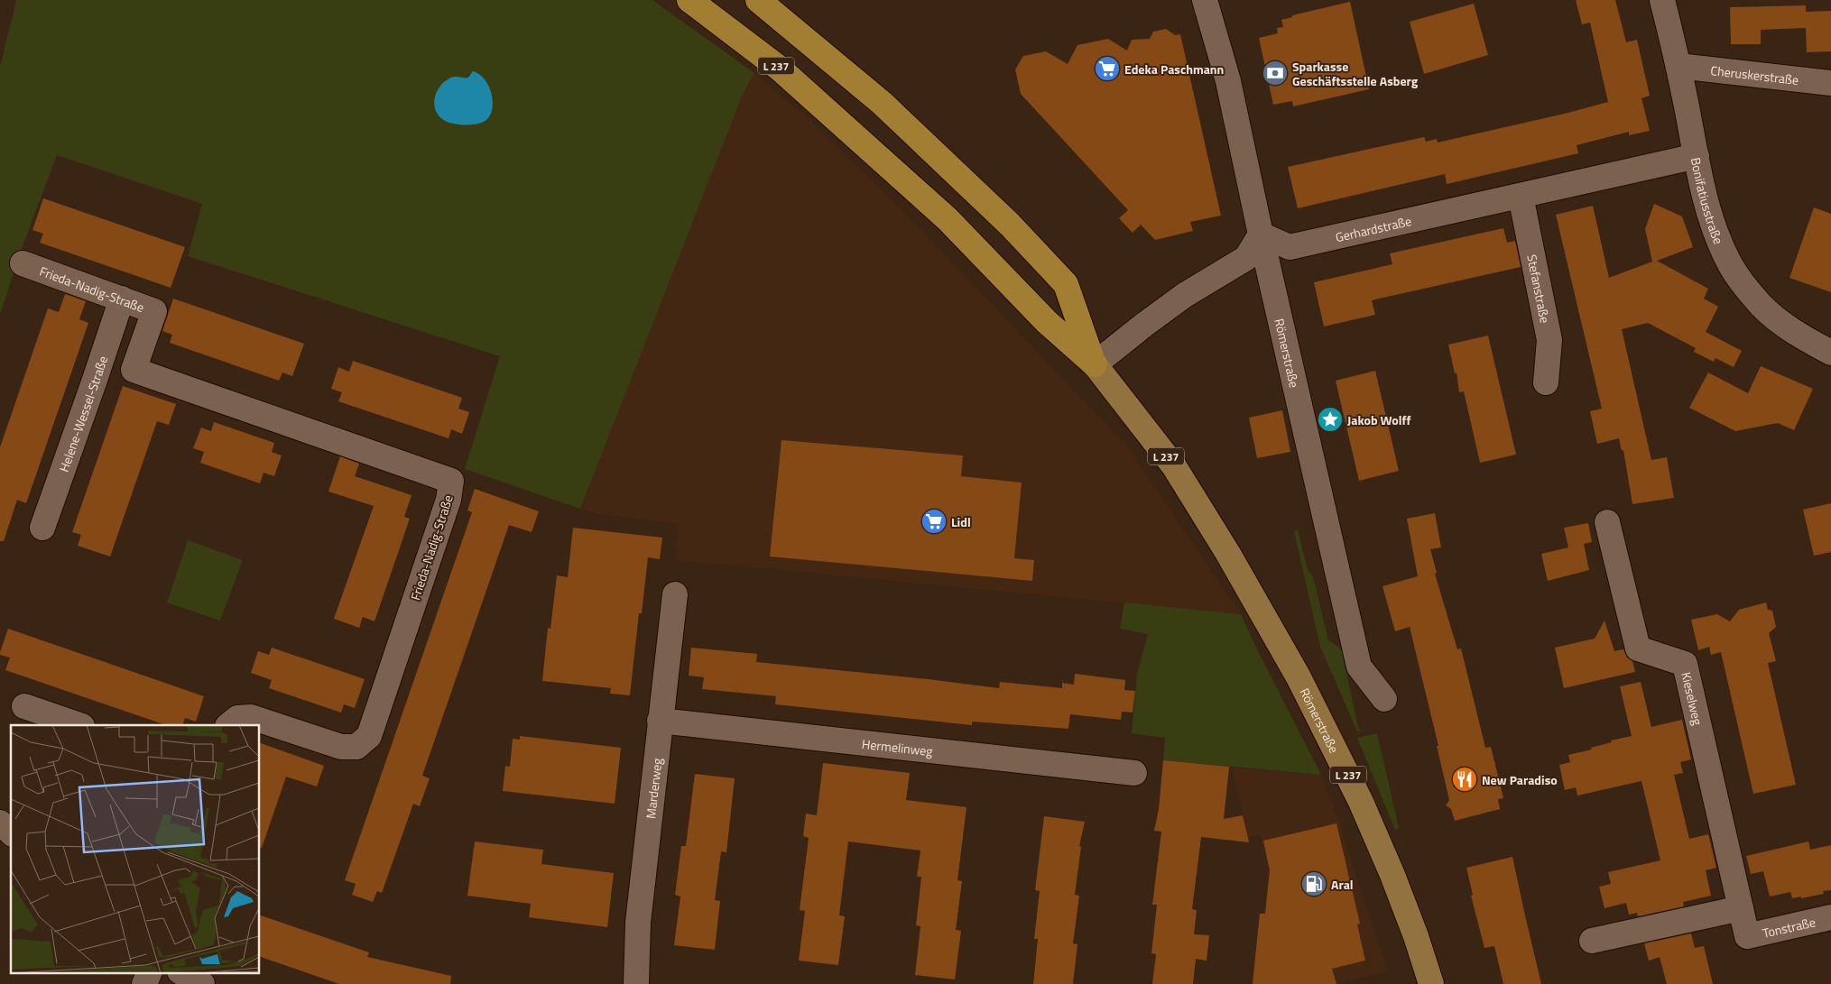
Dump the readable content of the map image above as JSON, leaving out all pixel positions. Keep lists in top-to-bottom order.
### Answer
{
  "streets": {
    "highway": ["L 237"],
    "main road": ["Römerstraße"],
    "street": [
      "Cheruskerstraße",
      "Bonifatiusstraße",
      "Gerhardstraße",
      "Frieda-Nadig-Straße",
      "Stefanstraße",
      "Helene-Wessel-Straße",
      "Kieselweg",
      "Hermelinweg",
      "Marderweg",
      "Tonstraße"
    ]
  },
  "crossings": [
    ["L 237", "Römerstraße"],
    ["Cheruskerstraße", "Bonifatiusstraße"],
    ["Bonifatiusstraße", "Gerhardstraße"],
    ["Gerhardstraße", "Stefanstraße"],
    ["Gerhardstraße", "Römerstraße"],
    ["Frieda-Nadig-Straße", "Helene-Wessel-Straße"],
    ["Kieselweg", "Tonstraße"],
    ["Hermelinweg", "Marderweg"]
  ],
  "places": {
    "supermarket": ["Edeka Paschmann", "Lidl"],
    "bank": ["Sparkasse Geschäftsstelle Asberg"],
    "place": ["Jakob Wolff"],
    "restaurant": ["New Paradiso"],
    "fuel station": ["Aral"]
  }
}
